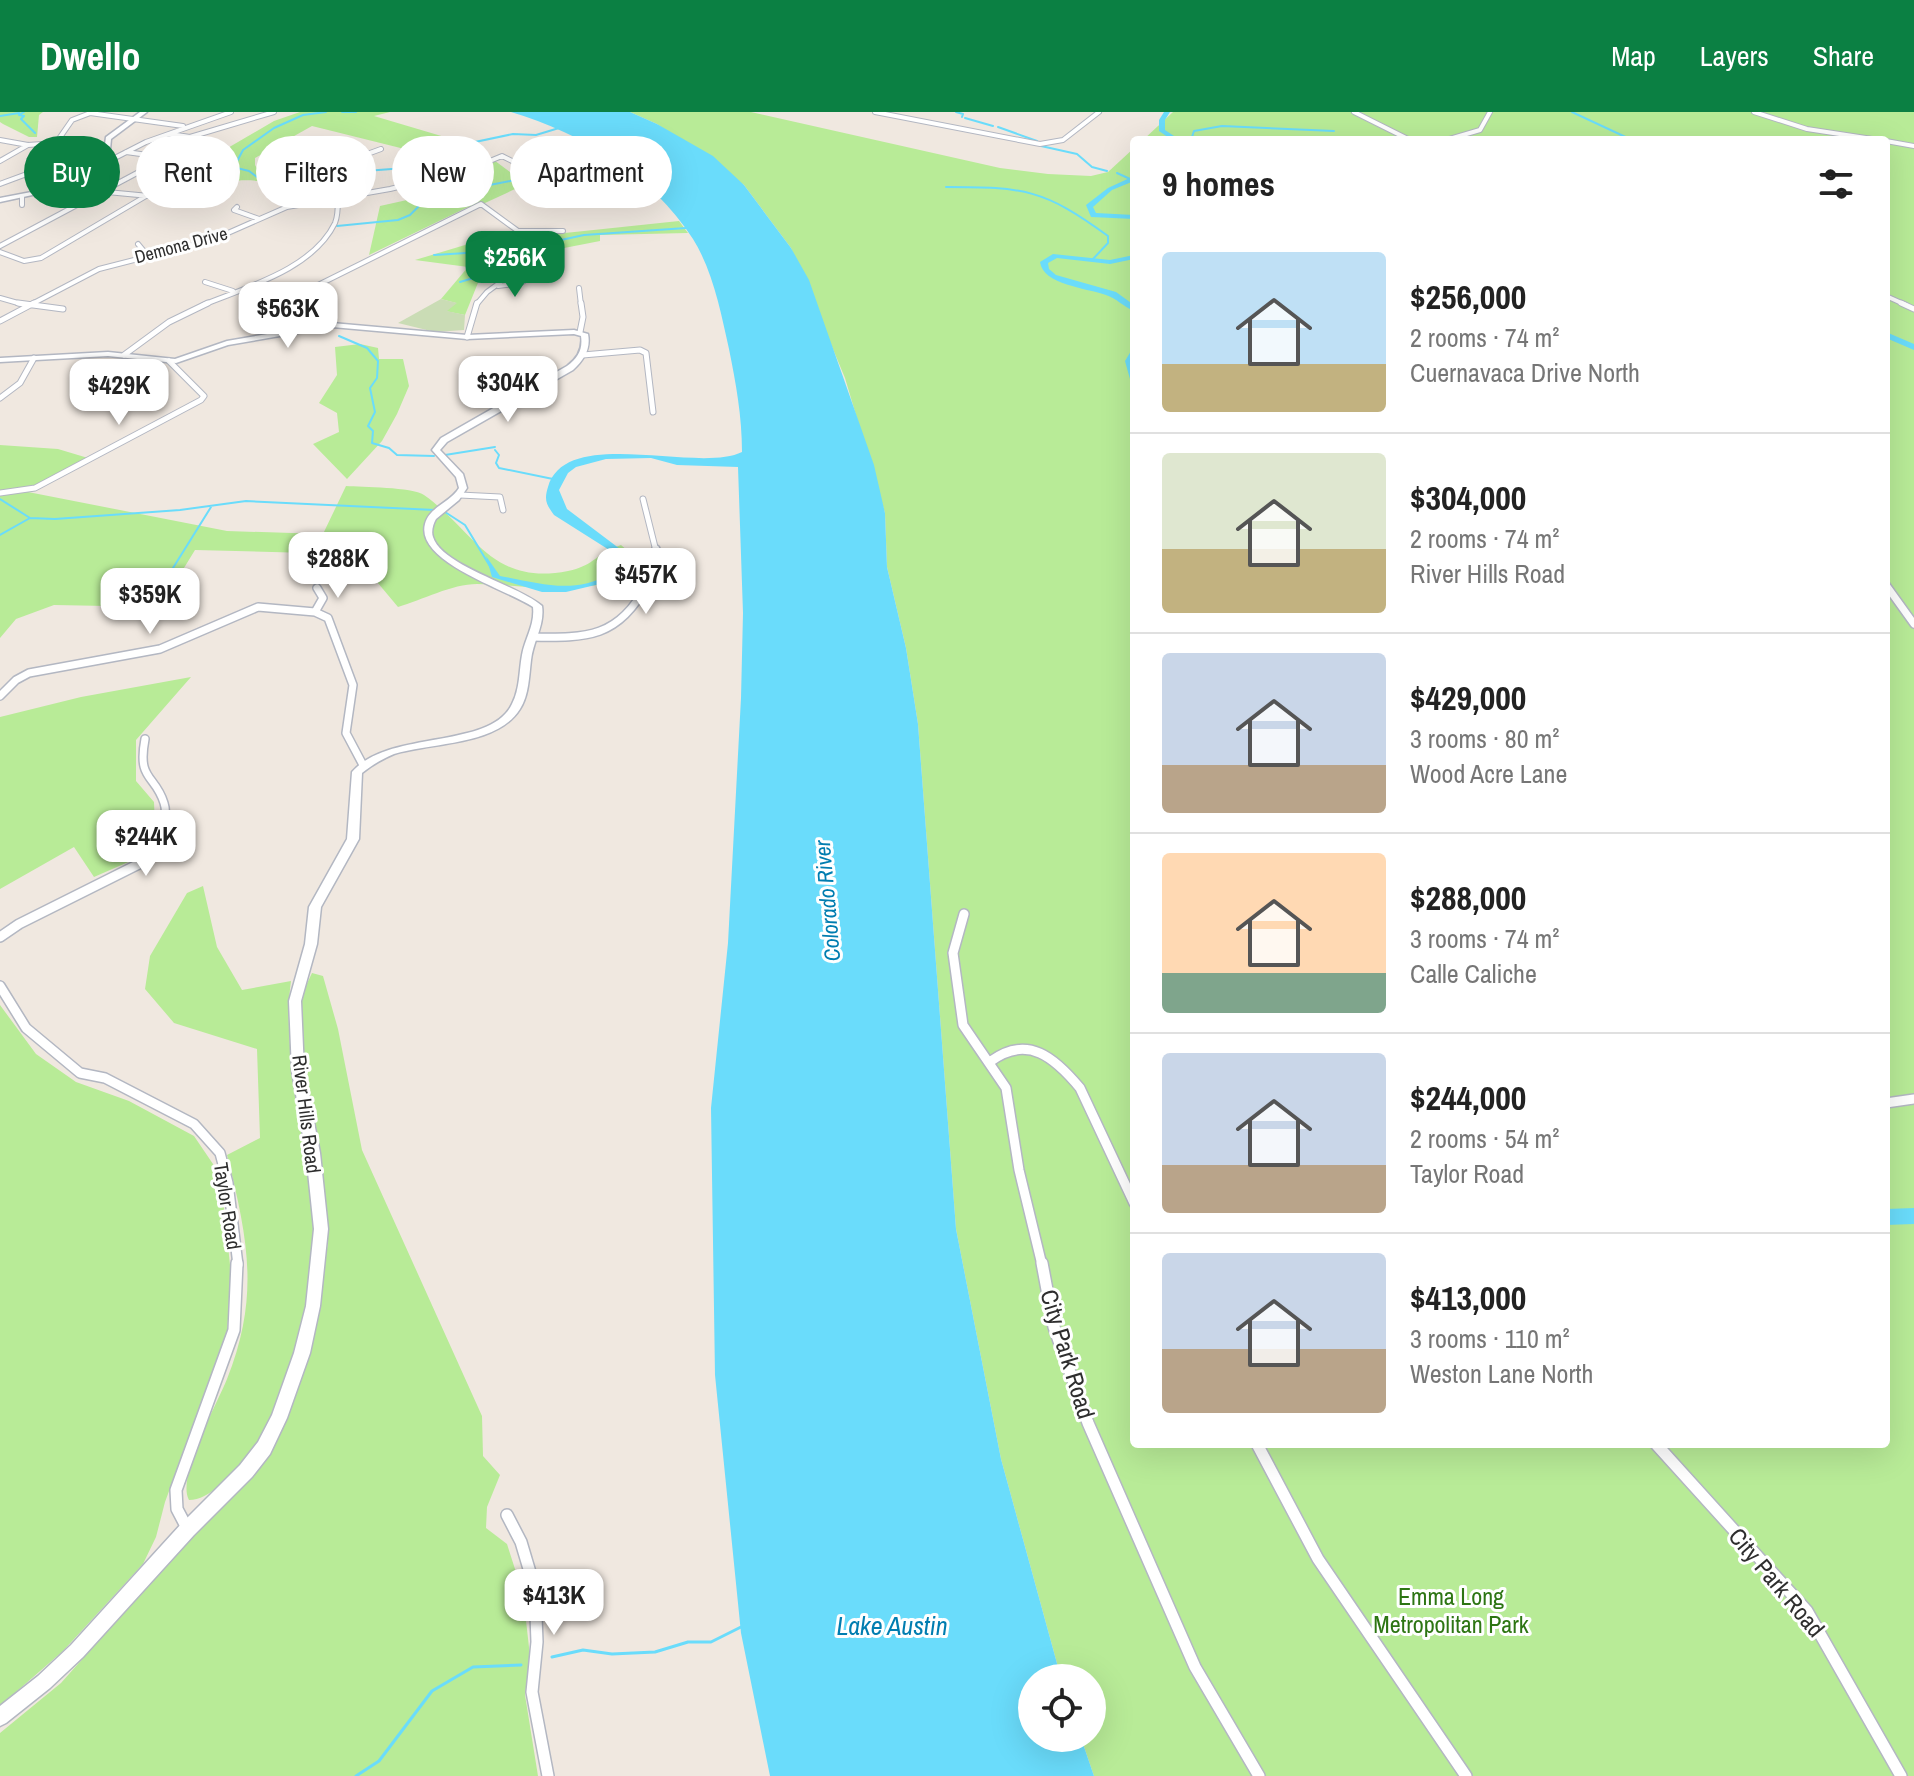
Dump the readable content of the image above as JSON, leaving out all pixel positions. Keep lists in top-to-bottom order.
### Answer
{
  "streets": {
    "street": [
      "Demona Drive",
      "River Hills Road",
      "Taylor Road",
      "City Park Road"
    ]
  },
  "crossings": [
    ["River Hills Road", "Taylor Road"]
  ],
  "water": ["Colorado River", "Lake Austin"],
  "parks": ["Emma Long Metropolitan Park"],
  "page": {
    "header": "Dwello",
    "nav": ["Map", "Layers", "Share"],
    "chip": [
      "Buy",
      "Rent",
      "Filters",
      "New",
      "Apartment"
    ],
    "heading": "9 homes",
    "price": [
      "$256K",
      "$563K",
      "$304K",
      "$429K",
      "$288K",
      "$457K",
      "$359K",
      "$244K",
      "$413K"
    ],
    "list": [
      {
        "name": "$256,000",
        "note": "2 rooms · 74 m² · Cuernavaca Drive North"
      },
      {
        "name": "$304,000",
        "note": "2 rooms · 74 m² · River Hills Road"
      },
      {
        "name": "$429,000",
        "note": "3 rooms · 80 m² · Wood Acre Lane"
      },
      {
        "name": "$288,000",
        "note": "3 rooms · 74 m² · Calle Caliche"
      },
      {
        "name": "$244,000",
        "note": "2 rooms · 54 m² · Taylor Road"
      },
      {
        "name": "$413,000",
        "note": "3 rooms · 110 m² · Weston Lane North"
      }
    ]
  }
}
